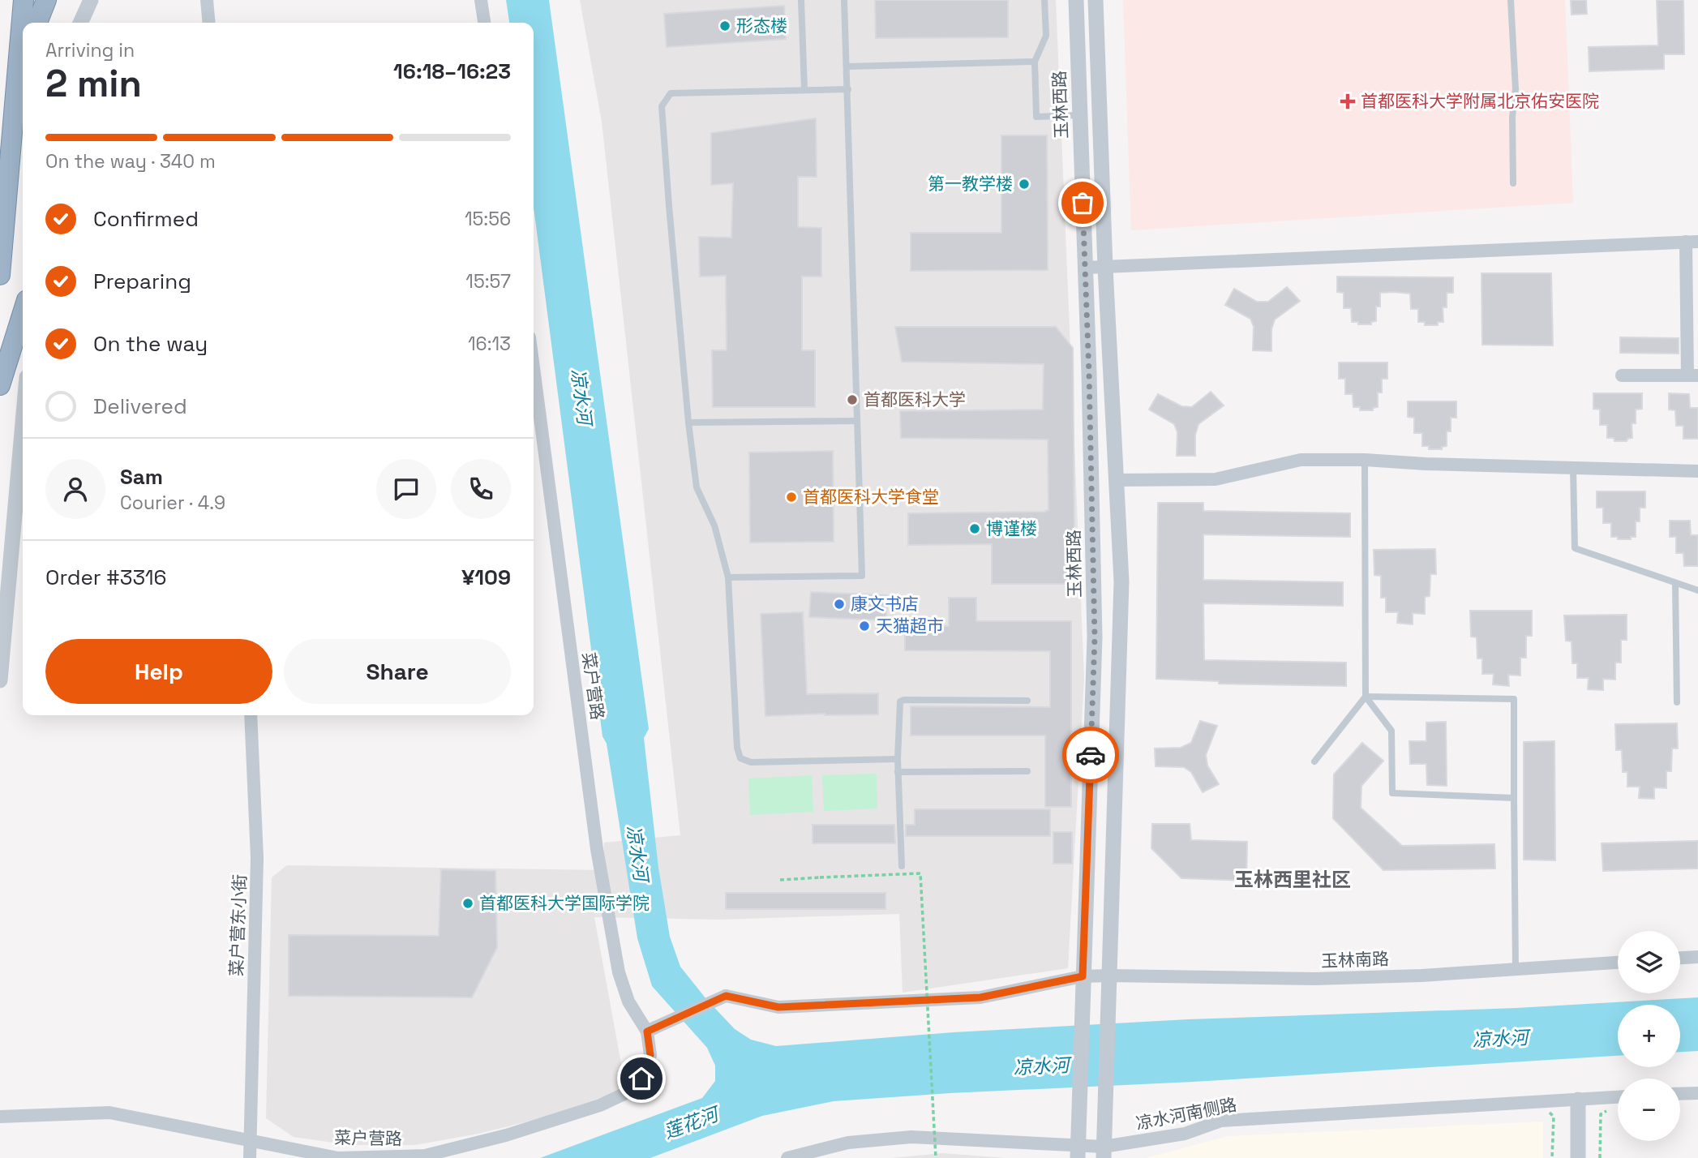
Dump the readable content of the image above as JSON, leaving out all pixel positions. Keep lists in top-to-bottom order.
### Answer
{
  "streets": {
    "street": [
      "玉林西路",
      "菜户营路",
      "菜户营东小街",
      "玉林南路",
      "凉水河南侧路"
    ]
  },
  "crossings": [
    ["玉林西路", "玉林南路"],
    ["玉林西路", "凉水河南侧路"],
    ["菜户营路", "菜户营东小街"],
    ["菜户营路", "玉林南路"]
  ],
  "districts": ["玉林西里社区"],
  "water": ["凉水河", "莲花河"],
  "places": {
    "other": [
      "形态楼",
      "第一教学楼",
      "首都医科大学",
      "首都医科大学食堂",
      "博谨楼",
      "康文书店",
      "天猫超市",
      "首都医科大学国际学院"
    ],
    "health": ["首都医科大学附属北京佑安医院"]
  },
  "page": {
    "heading": ["2 min", "Arriving in", "16:18–16:23"],
    "panel": [
      "Sam",
      "Courier · 4.9",
      "Order #3316",
      "¥109"
    ],
    "bar": "On the way · 340 m",
    "list": [
      ["Confirmed", "15:56"],
      ["Preparing", "15:57"],
      ["On the way", "16:13"],
      "Delivered"
    ],
    "buttons": ["Help", "Share"],
    "map_buttons": ["+", "−"]
  }
}
